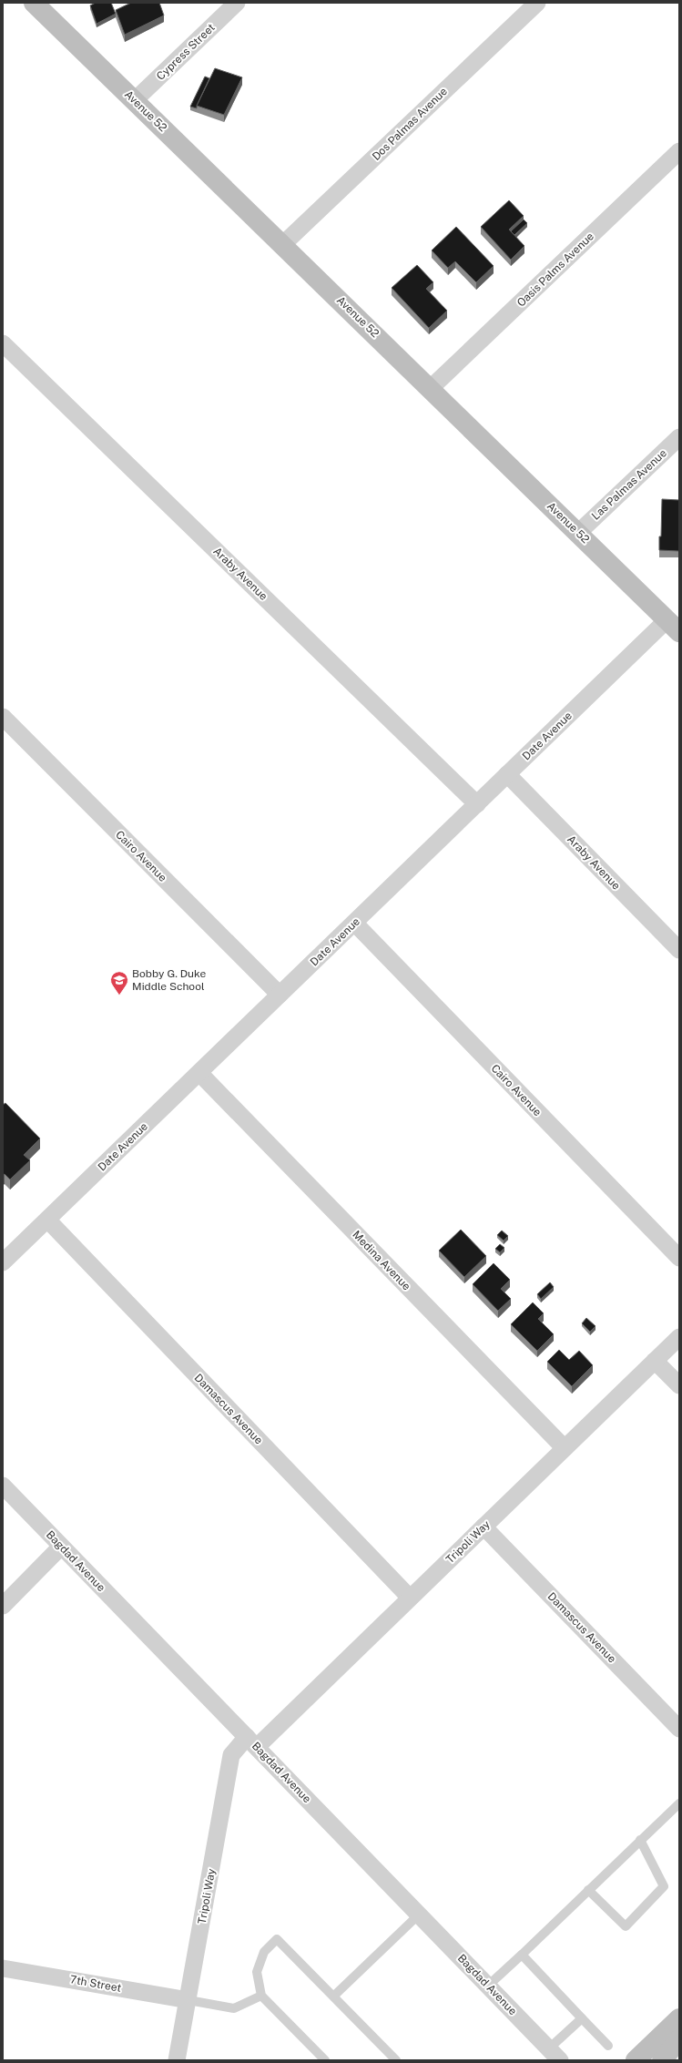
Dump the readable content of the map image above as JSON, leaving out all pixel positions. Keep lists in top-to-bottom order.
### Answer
{
  "streets": {
    "main road": ["Avenue 52"],
    "street": [
      "Cypress Street",
      "Dos Palmas Avenue",
      "Oasis Palms Avenue",
      "Las Palmas Avenue",
      "Araby Avenue",
      "Date Avenue",
      "Cairo Avenue",
      "Medina Avenue",
      "Damascus Avenue",
      "Tripoli Way",
      "Bagdad Avenue",
      "7th Street"
    ]
  },
  "crossings": [
    ["Cypress Street", "Avenue 52"],
    ["Avenue 52", "Dos Palmas Avenue"],
    ["Avenue 52", "Oasis Palms Avenue"],
    ["Avenue 52", "Las Palmas Avenue"],
    ["Avenue 52", "Date Avenue"],
    ["Araby Avenue", "Date Avenue"],
    ["Date Avenue", "Cairo Avenue"],
    ["Date Avenue", "Medina Avenue"],
    ["Date Avenue", "Damascus Avenue"],
    ["Medina Avenue", "Tripoli Way"],
    ["Damascus Avenue", "Tripoli Way"],
    ["Tripoli Way", "Bagdad Avenue"],
    ["Tripoli Way", "7th Street"]
  ],
  "places": {
    "school or university": ["Bobby G. Duke Middle School"]
  }
}
